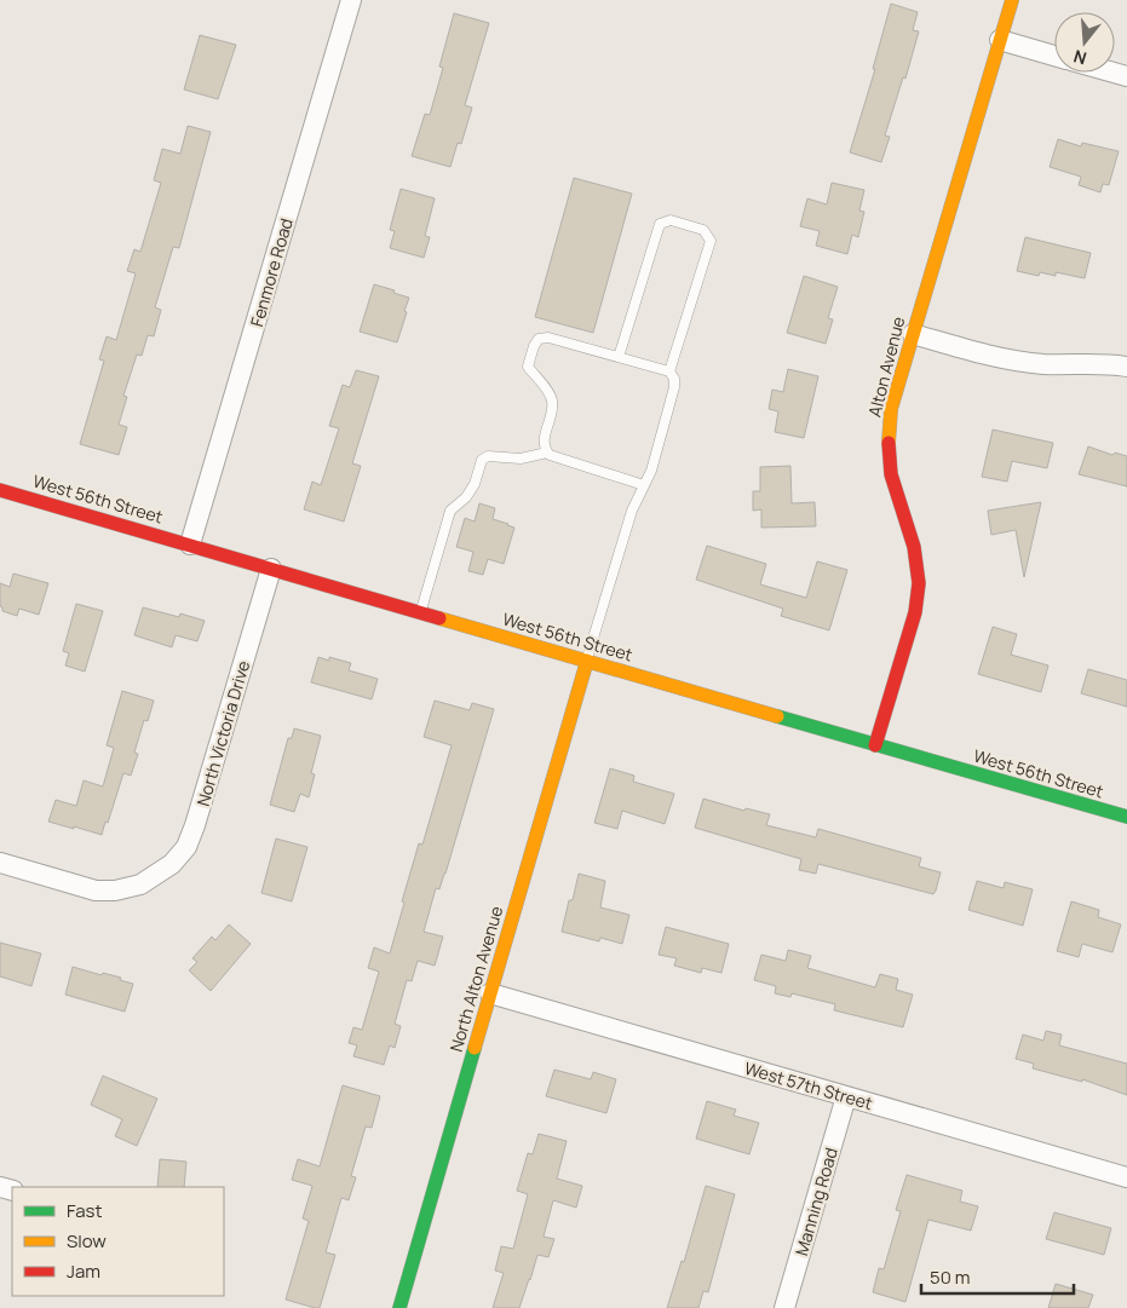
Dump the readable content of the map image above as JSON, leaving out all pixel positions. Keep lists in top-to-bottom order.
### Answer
{
  "streets": {
    "street": [
      "Fenmore Road",
      "Alton Avenue",
      "West 56th Street",
      "North Victoria Drive",
      "North Alton Avenue",
      "West 57th Street",
      "Manning Road"
    ]
  },
  "crossings": [
    ["Fenmore Road", "West 56th Street"],
    ["Alton Avenue", "West 56th Street"],
    ["West 56th Street", "North Victoria Drive"],
    ["West 56th Street", "North Alton Avenue"],
    ["North Alton Avenue", "West 57th Street"],
    ["West 57th Street", "Manning Road"]
  ],
  "legend": ["Fast", "Slow", "Jam"],
  "scale_bar": "50 m",
  "north": "bottom"
}
